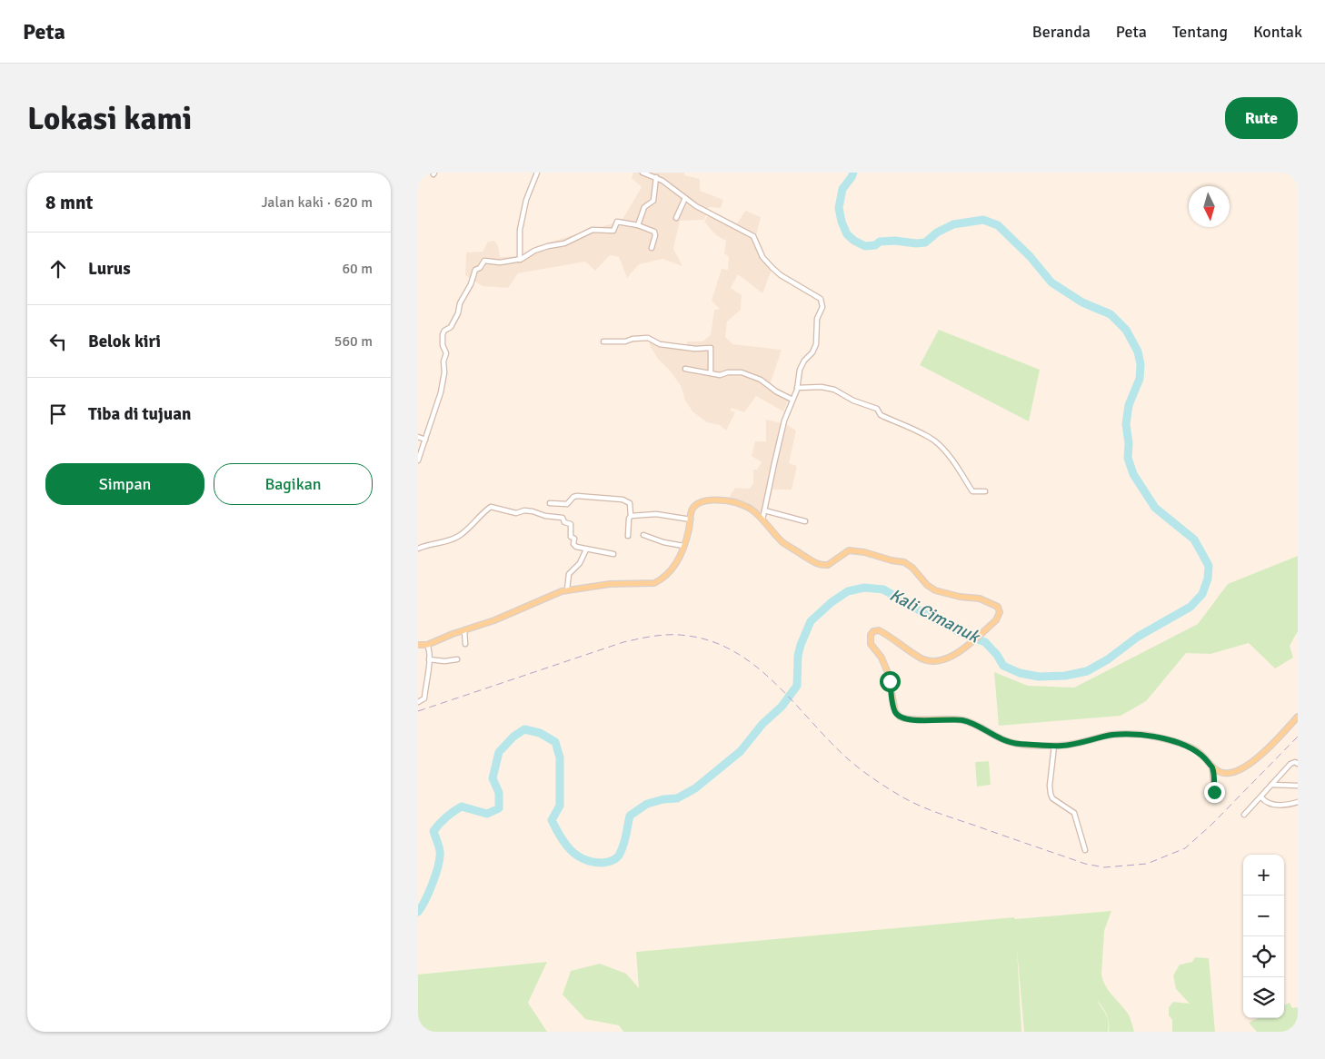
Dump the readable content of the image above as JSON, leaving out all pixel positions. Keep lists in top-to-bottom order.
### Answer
{
  "water": ["Kali Cimanuk"],
  "north": "bottom",
  "page": {
    "header": "Peta",
    "nav": [
      "Beranda",
      "Peta",
      "Tentang",
      "Kontak"
    ],
    "buttons": [
      "Rute",
      ["Simpan", "Bagikan"]
    ],
    "title": "Lokasi kami",
    "heading": ["8 mnt", "Jalan kaki · 620 m"],
    "list": [
      ["Lurus", "60 m"],
      ["Belok kiri", "560 m"],
      "Tiba di tujuan"
    ],
    "map_buttons": ["+", "−"]
  }
}
